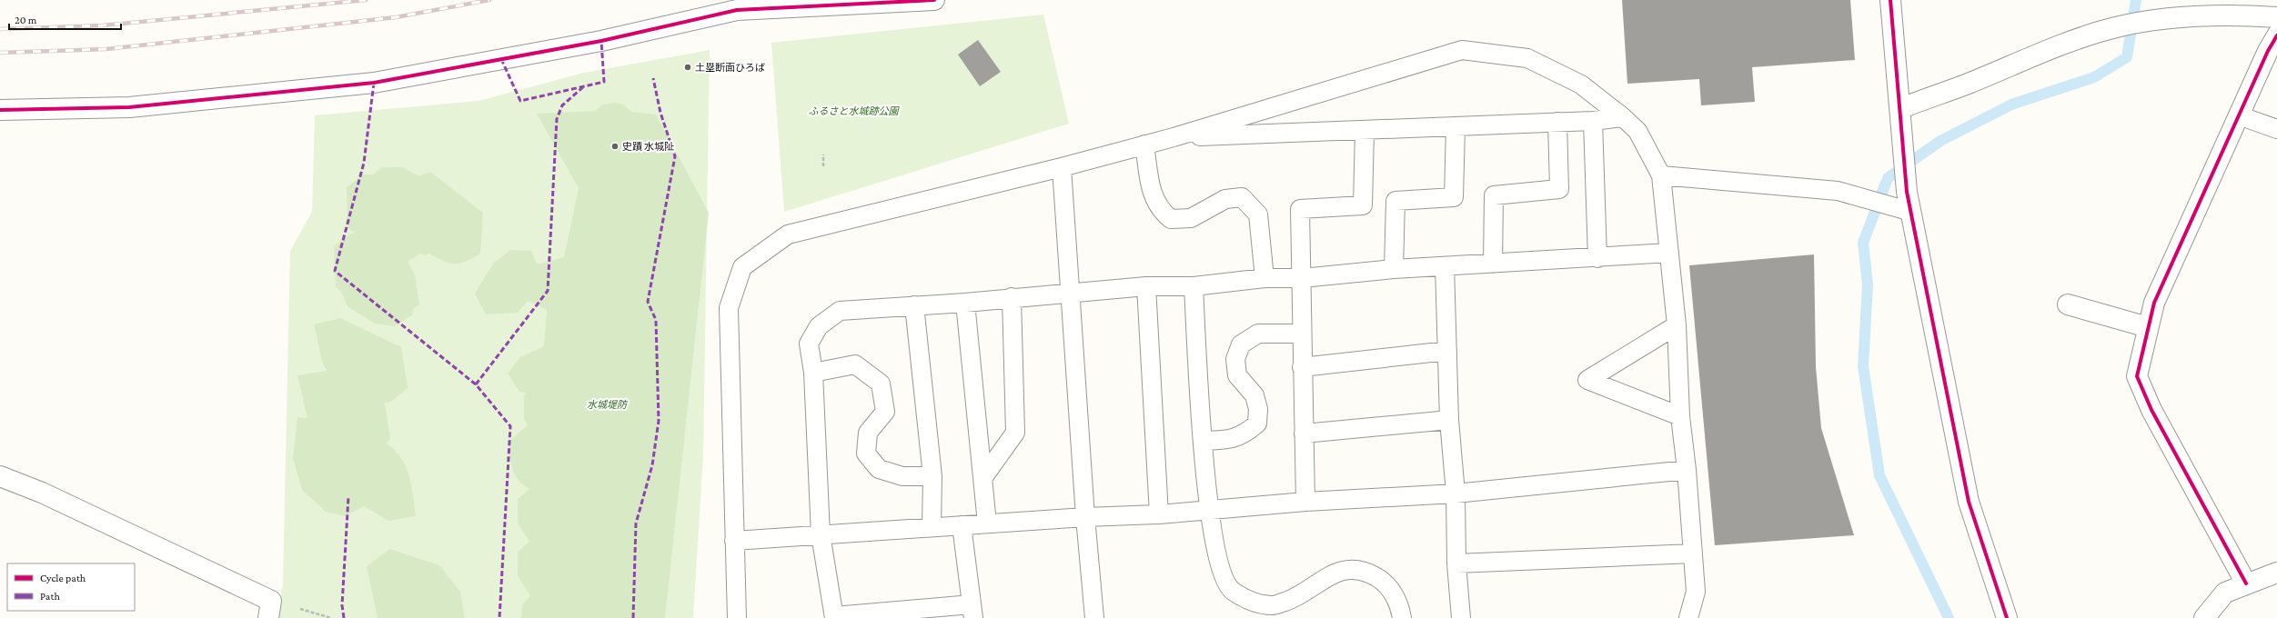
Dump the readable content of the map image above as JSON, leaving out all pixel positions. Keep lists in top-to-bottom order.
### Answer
{
  "parks": ["ふるさと水城跡公園", "水城堤防"],
  "places": ["土塁断面ひろば", "史蹟 水城阯"],
  "legend": ["Cycle path", "Path"],
  "scale_bar": "20 m"
}
